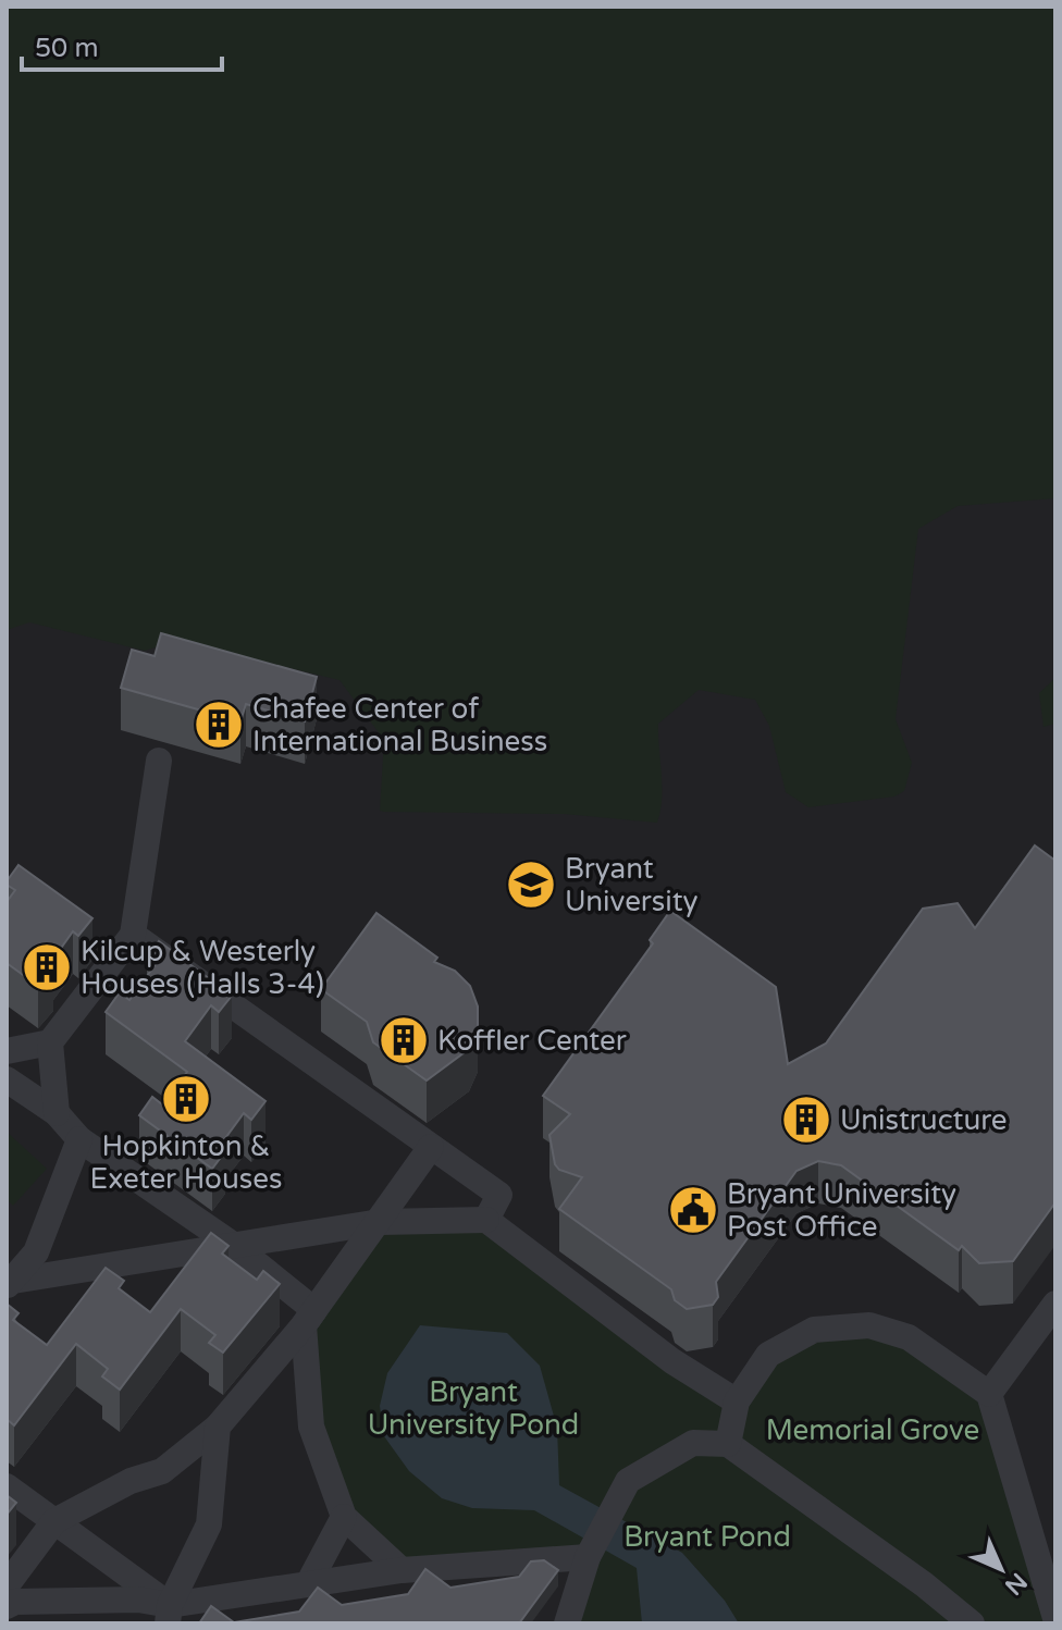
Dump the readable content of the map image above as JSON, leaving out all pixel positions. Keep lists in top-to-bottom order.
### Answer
{
  "parks": ["Bryant University Pond", "Memorial Grove", "Bryant Pond"],
  "places": {
    "building": [
      "Chafee Center of International Business",
      "Kilcup & Westerly Houses (Halls 3-4)",
      "Koffler Center",
      "Hopkinton & Exeter Houses",
      "Unistructure"
    ],
    "school or university": ["Bryant University"],
    "public building": ["Bryant University Post Office"]
  },
  "scale_bar": "50 m",
  "north": "bottom right"
}
